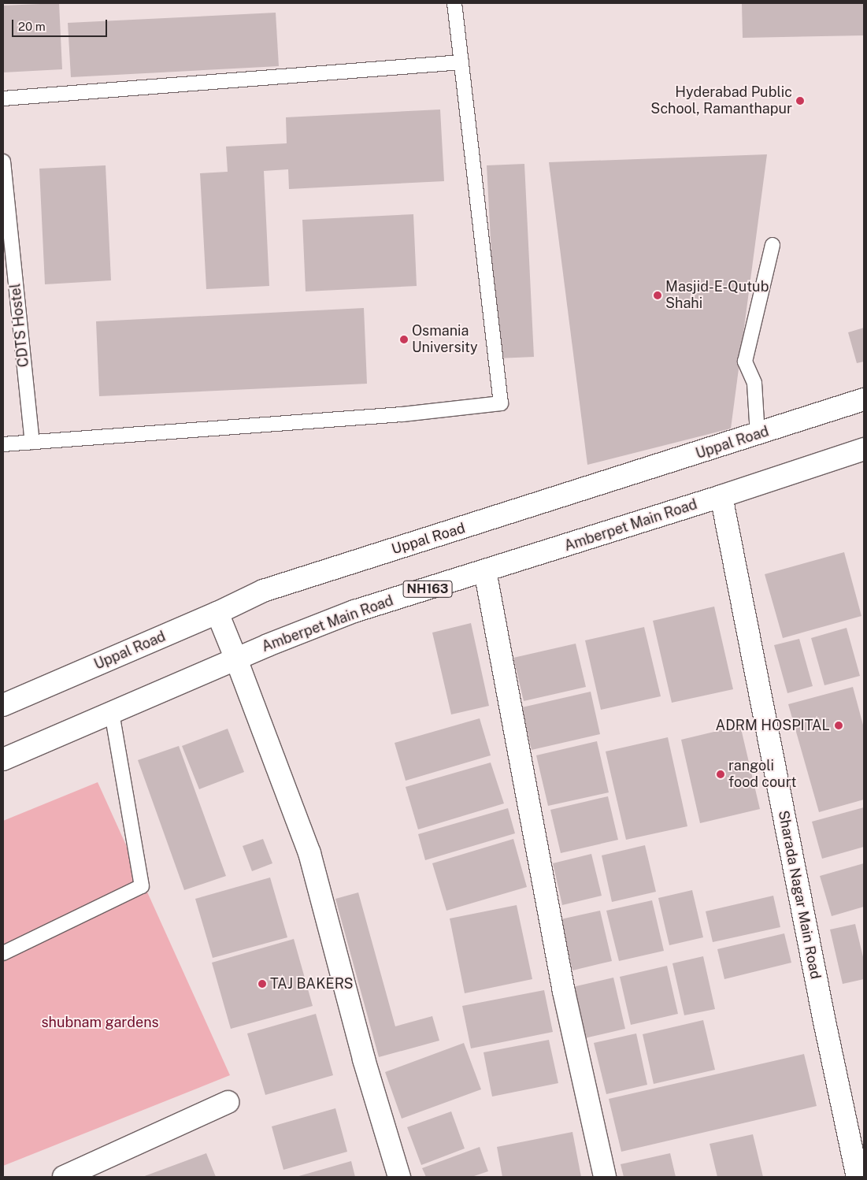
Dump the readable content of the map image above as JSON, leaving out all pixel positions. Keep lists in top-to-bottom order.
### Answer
{
  "streets": {
    "main road": [
      "Uppal Road",
      "Amberpet Main Road",
      "NH163",
      "Sharada Nagar Main Road"
    ],
    "lane": ["CDTS Hostel"]
  },
  "crossings": [
    ["Amberpet Main Road", "Sharada Nagar Main Road"]
  ],
  "parks": ["shubnam gardens"],
  "places": [
    "Hyderabad Public School, Ramanthapur",
    "Masjid-E-Qutub Shahi",
    "Osmania University",
    "ADRM HOSPITAL",
    "rangoli food court",
    "TAJ BAKERS"
  ],
  "scale_bar": "20 m"
}
